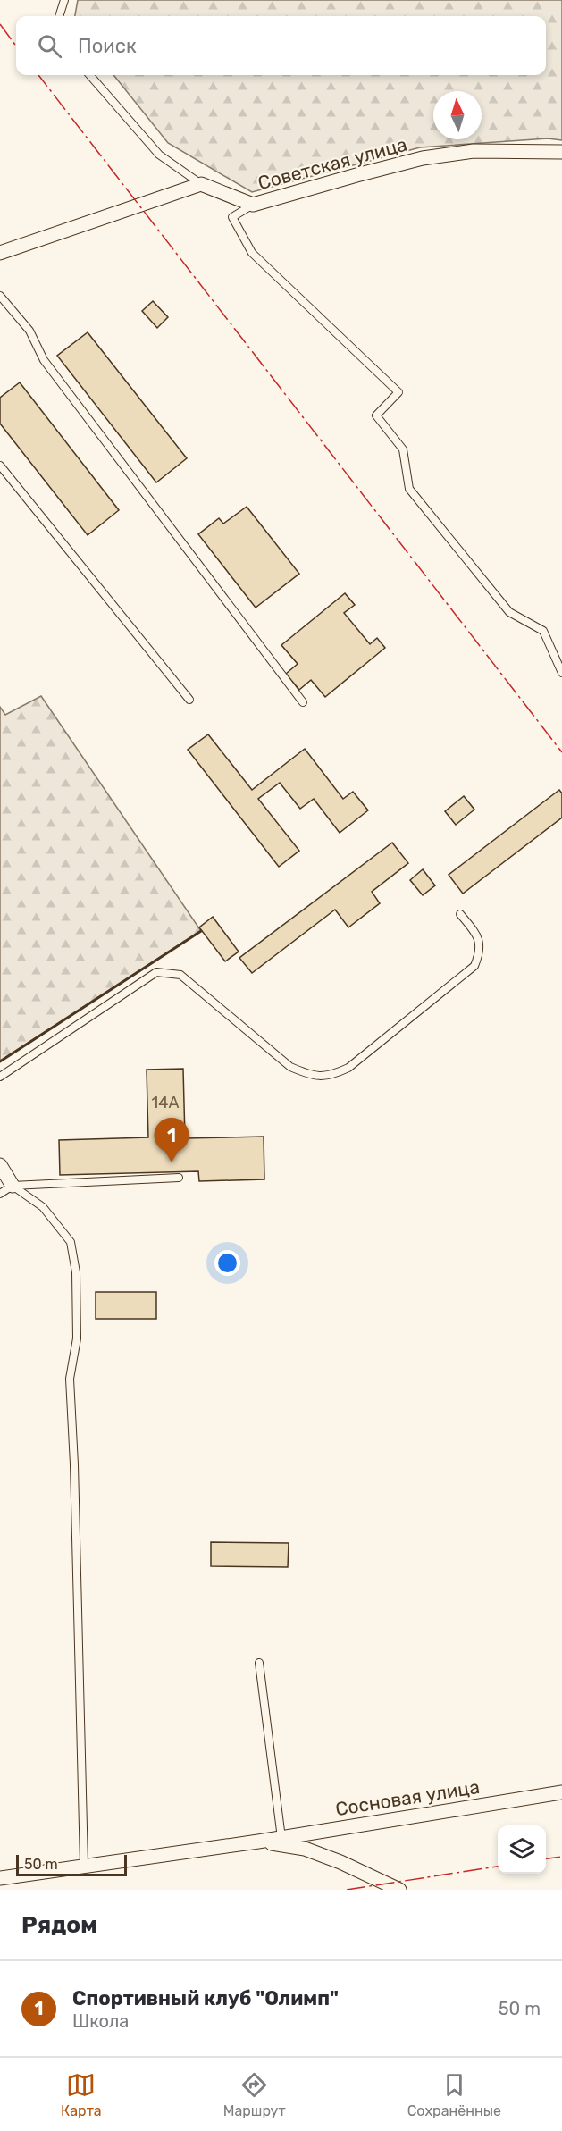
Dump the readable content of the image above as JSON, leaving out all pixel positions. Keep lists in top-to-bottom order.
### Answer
{
  "streets": {
    "street": ["Советская улица", "Сосновая улица"]
  },
  "house_numbers": ["14А"],
  "scale_bar": "50 m",
  "north": "top",
  "page": {
    "search": "Поиск",
    "pins": "1",
    "scale": "50 m",
    "heading": "Рядом",
    "list": [
      {
        "mark": "1",
        "name": "Спортивный клуб \"Олимп\"",
        "note": "Школа",
        "value": "50 m"
      }
    ],
    "nav": ["Карта", "Маршрут", "Сохранённые"]
  }
}
